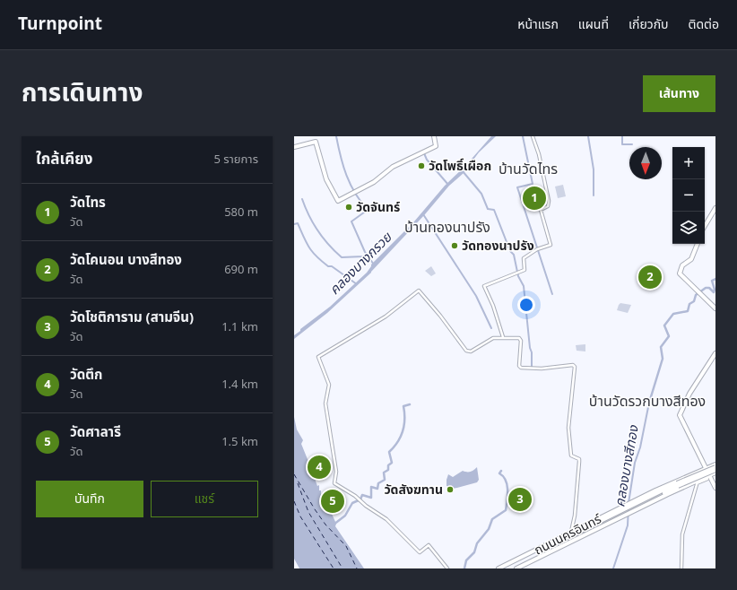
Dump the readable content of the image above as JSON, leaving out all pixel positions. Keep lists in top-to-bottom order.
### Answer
{
  "streets": {
    "main road": ["ถนนนครอินทร์"]
  },
  "districts": ["บ้านวัดไทร", "บ้านทองนาปรัง", "บ้านวัดรวกบางสีทอง"],
  "water": ["คลองบางกรวย", "คลองบางสีทอง"],
  "places": [
    "วัดโพธิ์เผือก",
    "วัดจันทร์",
    "วัดทองนาปรัง",
    "วัดสังฆทาน"
  ],
  "north": "bottom",
  "page": {
    "header": "Turnpoint",
    "nav": [
      "หน้าแรก",
      "แผนที่",
      "เกี่ยวกับ",
      "ติดต่อ"
    ],
    "title": "การเดินทาง",
    "buttons": [
      "เส้นทาง",
      ["บันทึก", "แชร์"]
    ],
    "heading": ["ใกล้เคียง", "5 รายการ"],
    "map_buttons": ["+", "−"],
    "list": [
      {
        "mark": "1",
        "name": "วัดไทร",
        "note": "วัด",
        "value": "580 m"
      },
      {
        "mark": "2",
        "name": "วัดโคนอน บางสีทอง",
        "note": "วัด",
        "value": "690 m"
      },
      {
        "mark": "3",
        "name": "วัดโชติการาม (สามจีน)",
        "note": "วัด",
        "value": "1.1 km"
      },
      {
        "mark": "4",
        "name": "วัดตึก",
        "note": "วัด",
        "value": "1.4 km"
      },
      {
        "mark": "5",
        "name": "วัดศาลารี",
        "note": "วัด",
        "value": "1.5 km"
      }
    ],
    "pins": [
      "1",
      "2",
      "4",
      "3",
      "5"
    ]
  }
}
